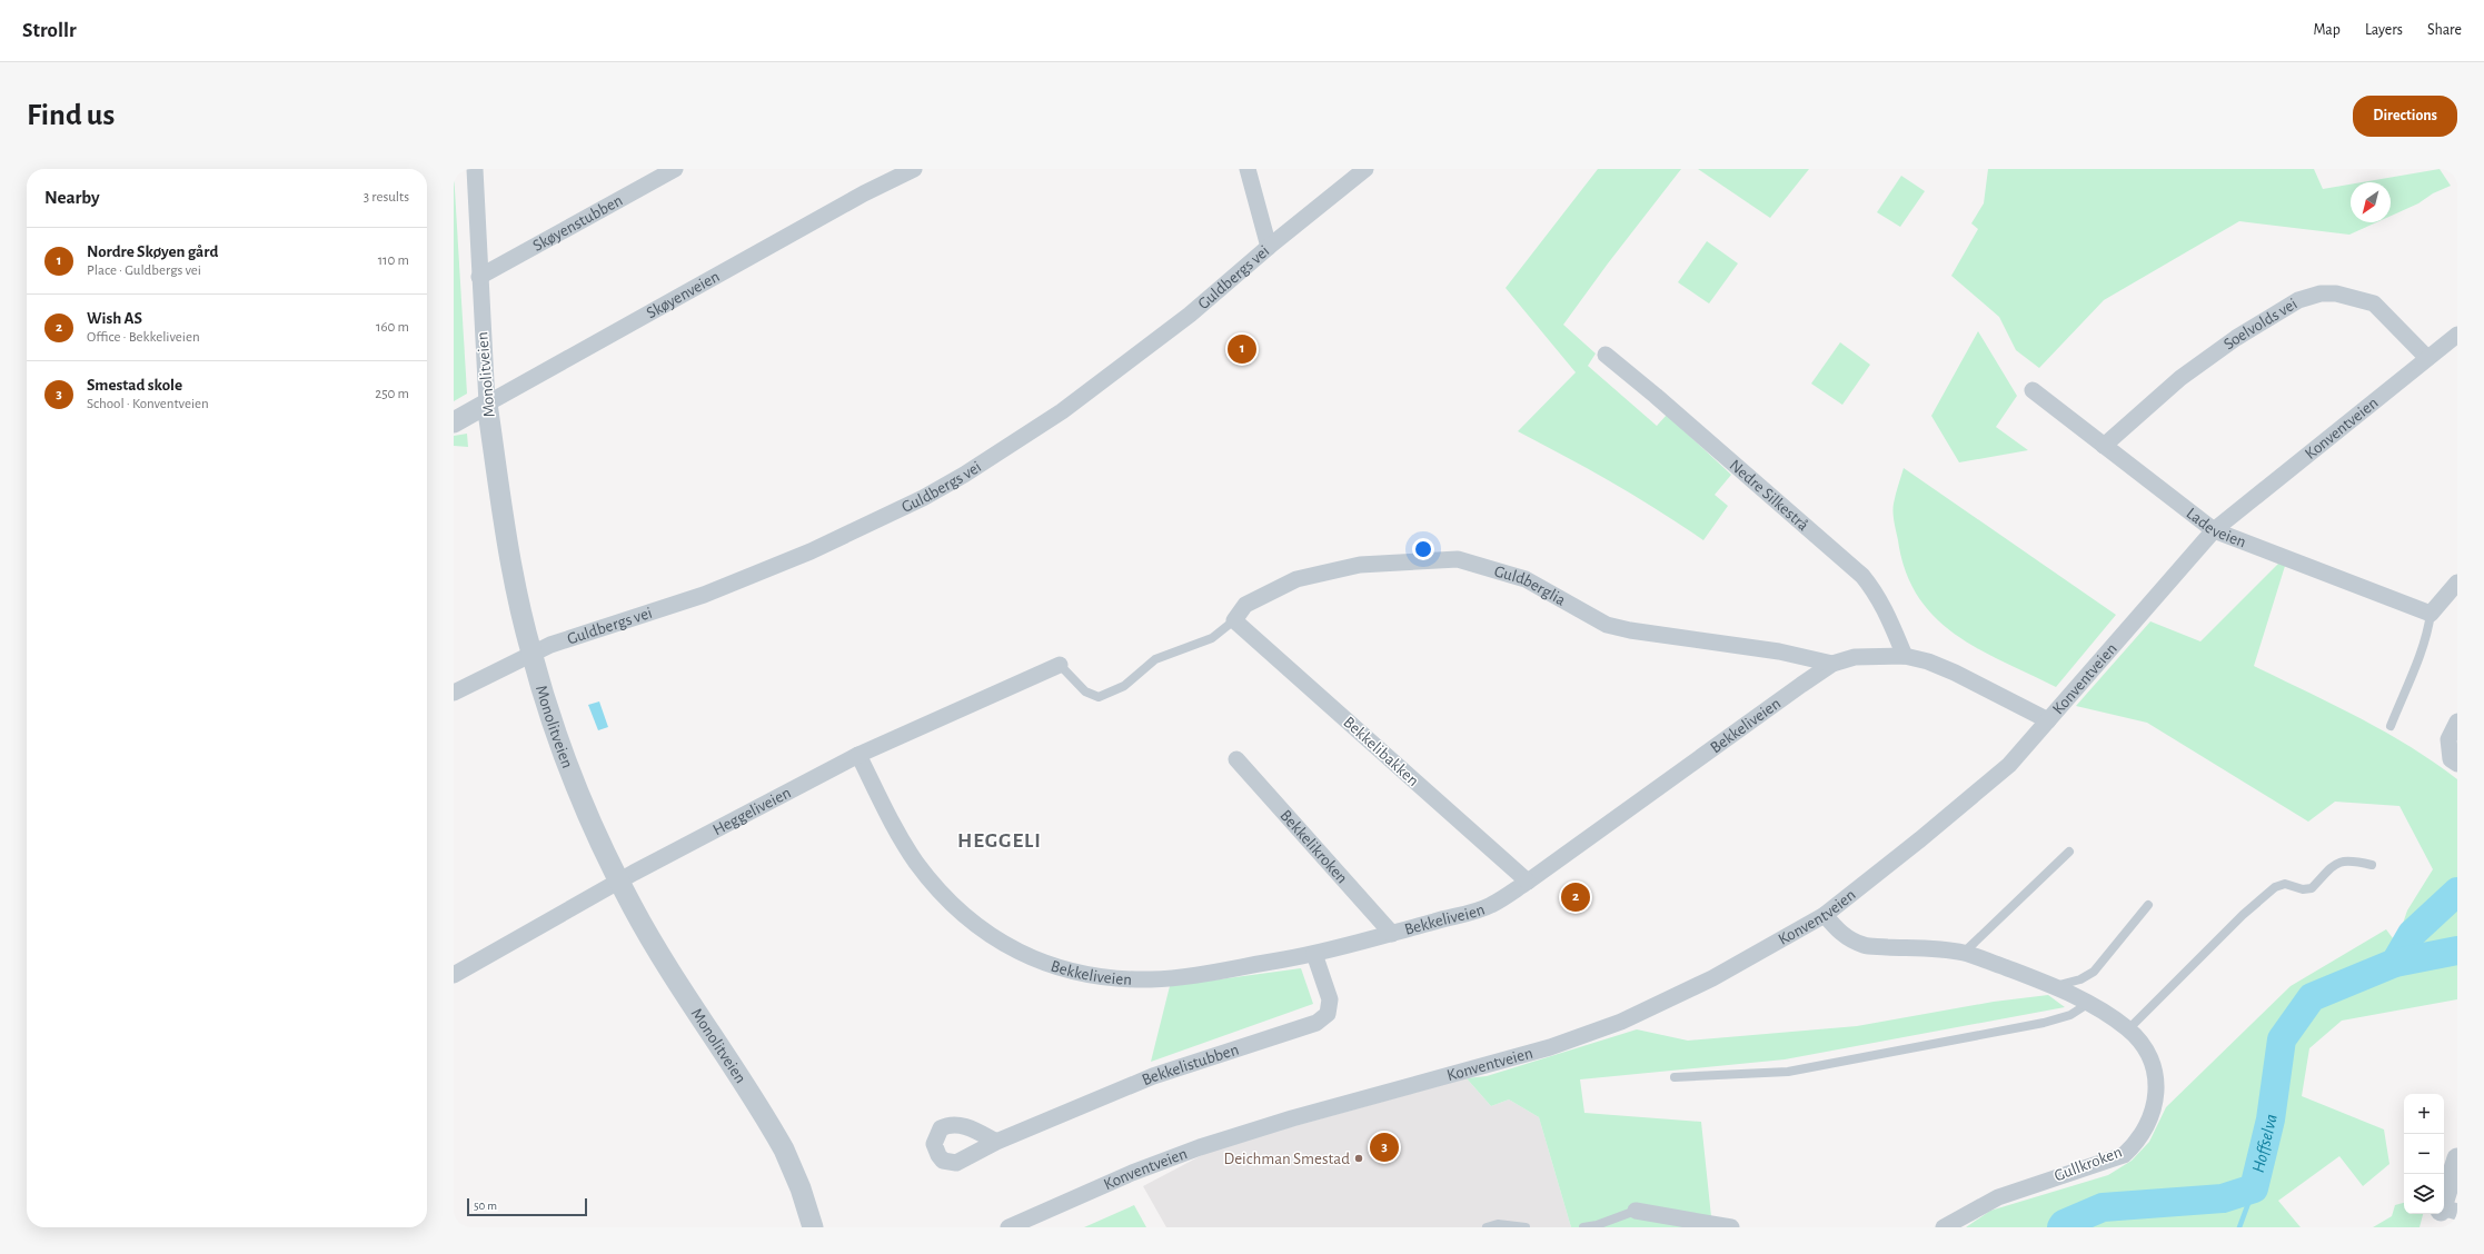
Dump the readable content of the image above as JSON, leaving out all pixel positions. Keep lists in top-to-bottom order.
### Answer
{
  "streets": {
    "street": [
      "Skøyenstubben",
      "Guldbergs vei",
      "Skøyenveien",
      "Soelvolds vei",
      "Monolitveien",
      "Konventveien",
      "Nedre Silkestrå",
      "Ladeveien",
      "Guldberglia",
      "Bekkeliveien",
      "Bekkelibakken",
      "Heggeliveien",
      "Bekkelikroken",
      "Bekkelistubben",
      "Gullkroken"
    ]
  },
  "crossings": [
    ["Skøyenstubben", "Monolitveien"],
    ["Guldbergs vei", "Monolitveien"],
    ["Skøyenveien", "Monolitveien"],
    ["Soelvolds vei", "Konventveien"],
    ["Soelvolds vei", "Ladeveien"],
    ["Monolitveien", "Heggeliveien"],
    ["Konventveien", "Ladeveien"],
    ["Konventveien", "Bekkeliveien"],
    ["Konventveien", "Gullkroken"],
    ["Nedre Silkestrå", "Bekkeliveien"],
    ["Guldberglia", "Bekkeliveien"],
    ["Guldberglia", "Bekkelibakken"],
    ["Bekkeliveien", "Bekkelibakken"],
    ["Bekkeliveien", "Heggeliveien"],
    ["Bekkeliveien", "Bekkelikroken"],
    ["Bekkeliveien", "Bekkelistubben"]
  ],
  "districts": ["HEGGELI"],
  "water": ["Hoffselva"],
  "places": ["Deichman Smestad"],
  "scale_bar": "50 m",
  "north": "bottom left",
  "page": {
    "header": "Strollr",
    "nav": ["Map", "Layers", "Share"],
    "buttons": "Directions",
    "title": "Find us",
    "heading": ["Nearby", "3 results"],
    "list": [
      {
        "mark": "1",
        "name": "Nordre Skøyen gård",
        "note": "Place · Guldbergs vei",
        "value": "110 m"
      },
      {
        "mark": "2",
        "name": "Wish AS",
        "note": "Office · Bekkeliveien",
        "value": "160 m"
      },
      {
        "mark": "3",
        "name": "Smestad skole",
        "note": "School · Konventveien",
        "value": "250 m"
      }
    ],
    "pins": ["1", "2", "3"],
    "map_buttons": ["+", "−"],
    "scale": "50 m"
  }
}
